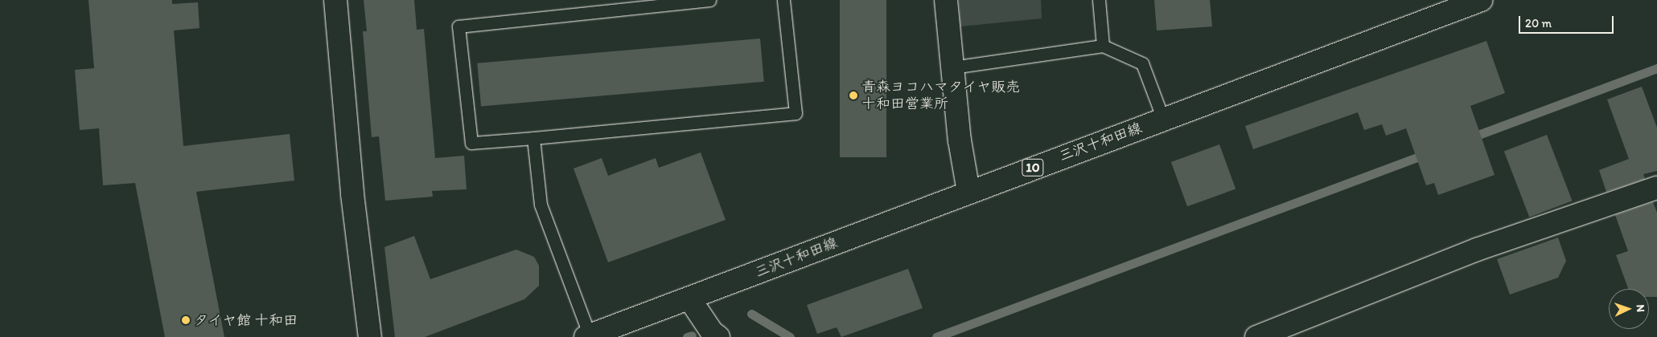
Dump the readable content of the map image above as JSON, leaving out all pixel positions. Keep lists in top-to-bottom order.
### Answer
{
  "streets": {
    "street": ["三沢十和田線", "10"]
  },
  "places": ["青森ヨコハマタイヤ販売 十和田営業所", "タイヤ館 十和田"],
  "scale_bar": "20 m",
  "north": "right"
}
